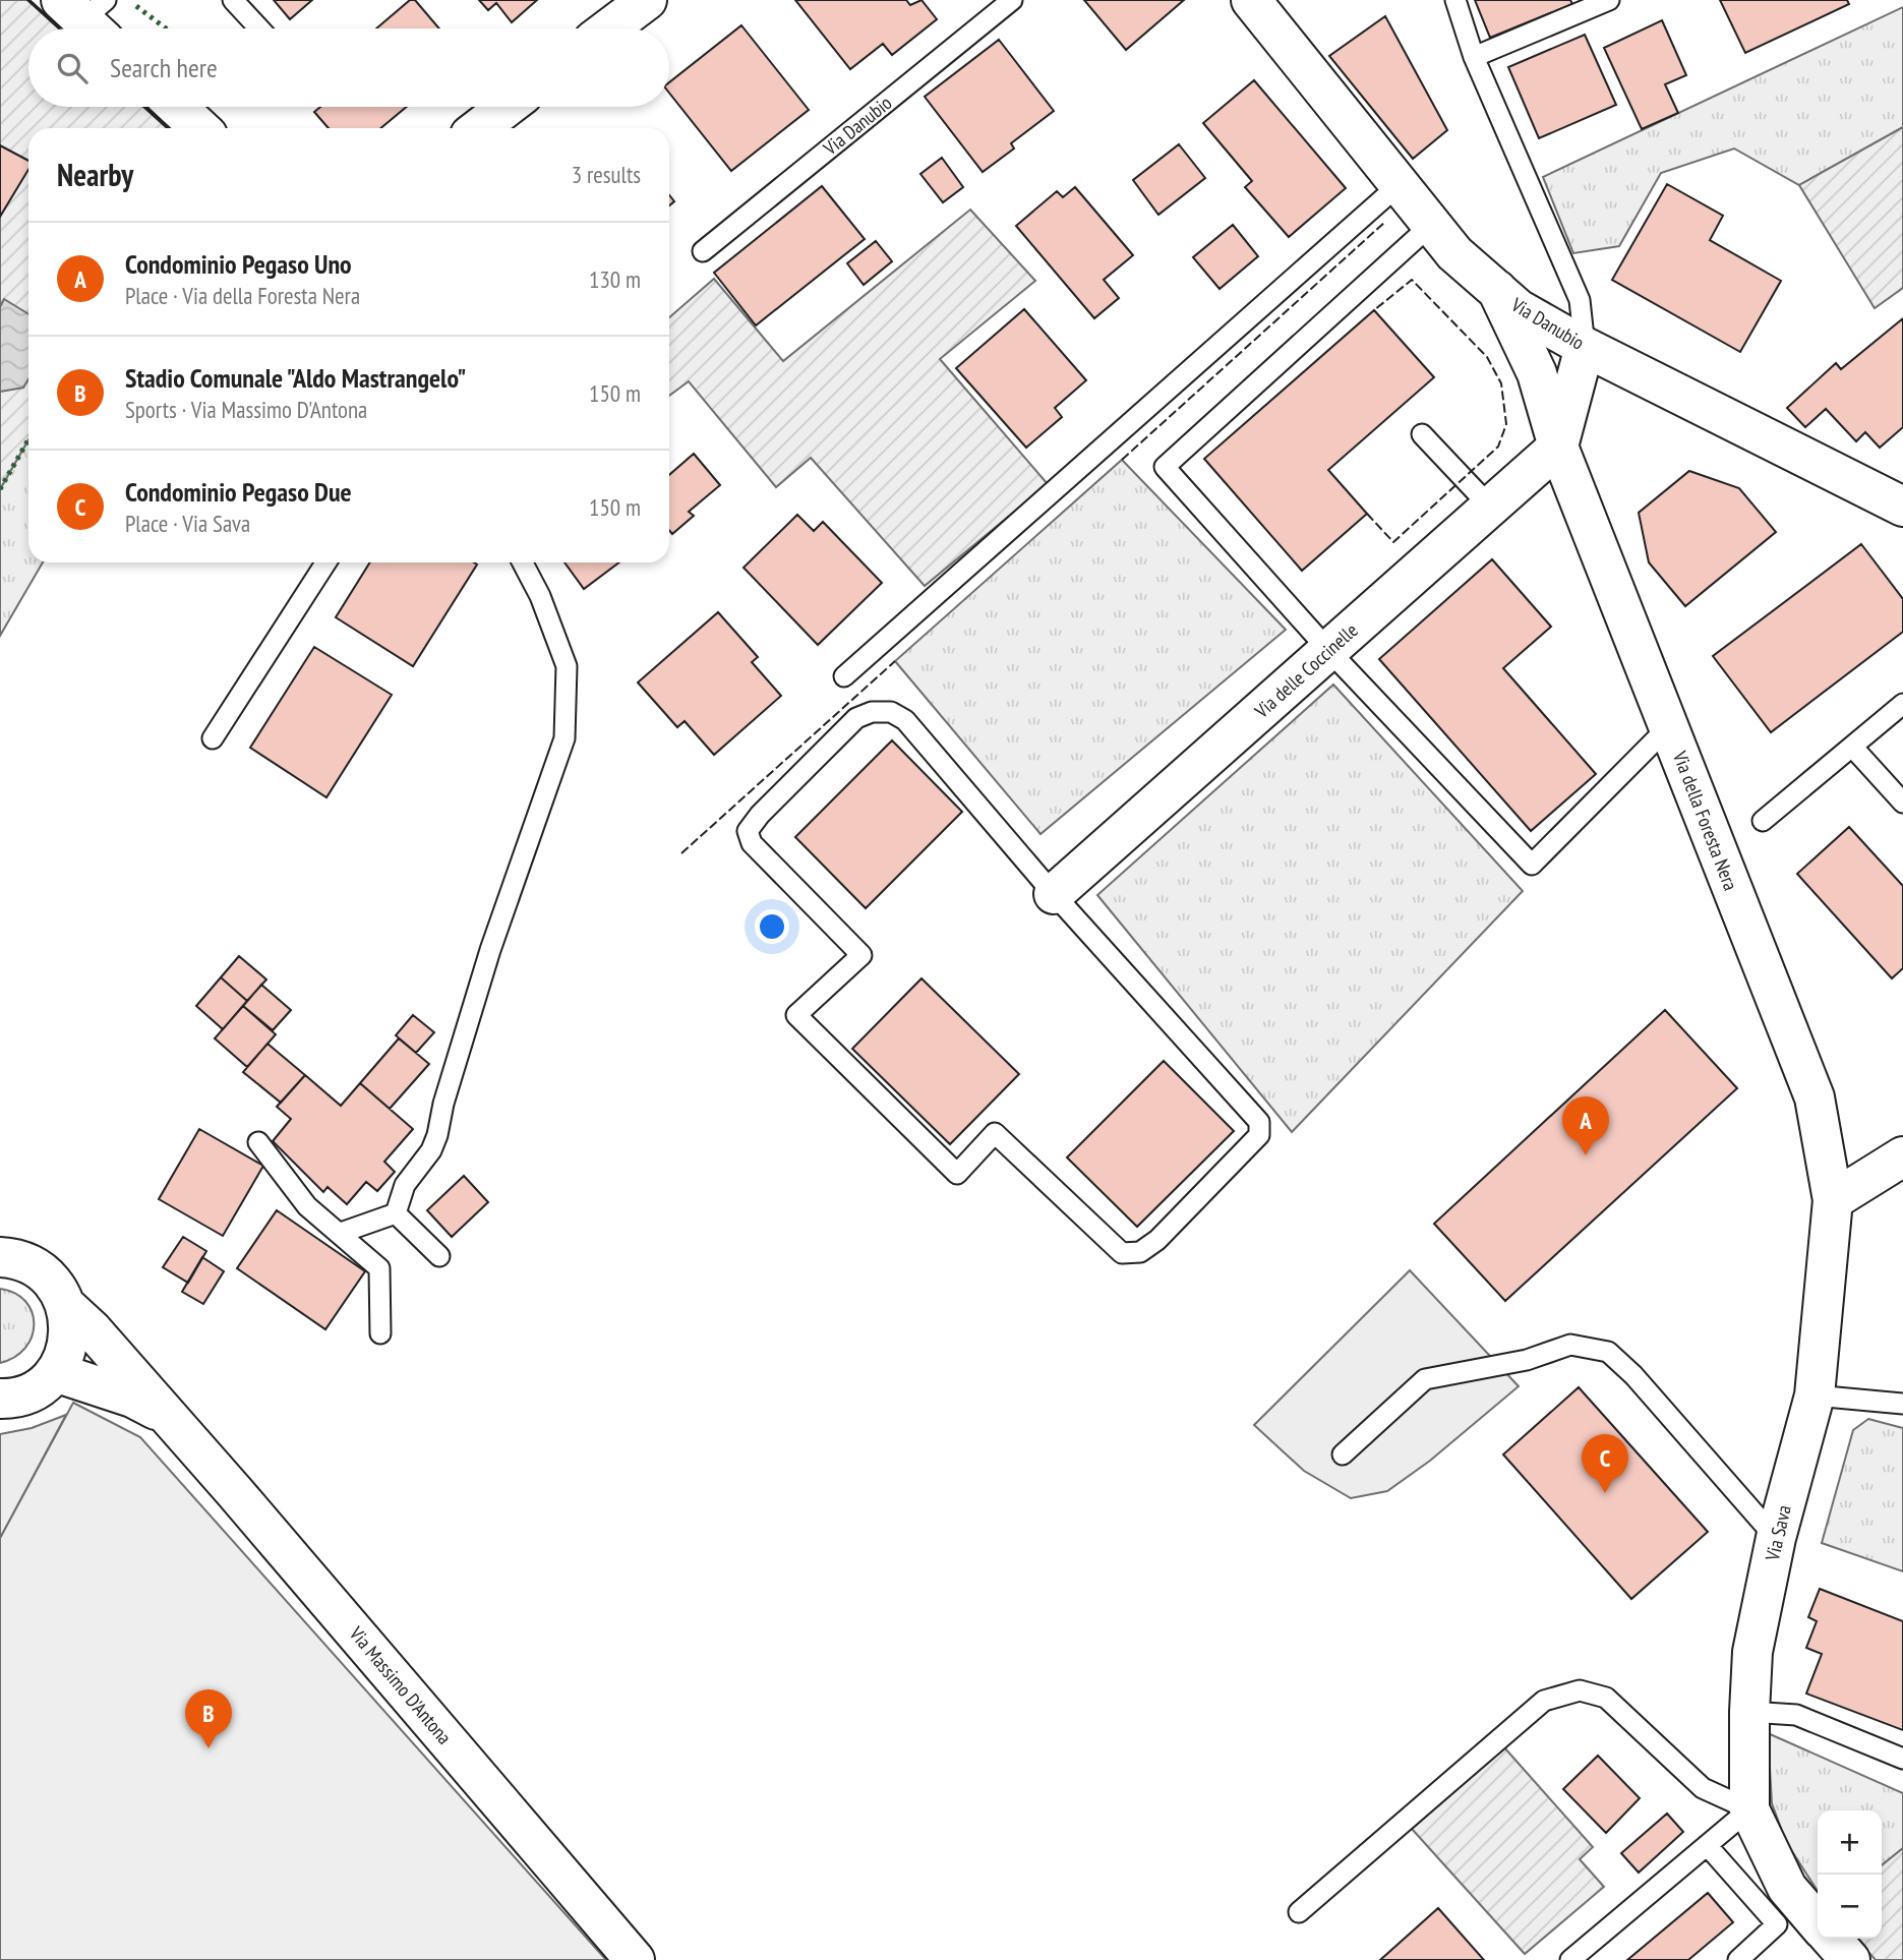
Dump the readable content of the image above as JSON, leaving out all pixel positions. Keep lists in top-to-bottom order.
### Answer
{
  "streets": {
    "street": [
      "Via Danubio",
      "Via delle Coccinelle",
      "Via della Foresta Nera",
      "Via Sava",
      "Via Massimo D'Antona"
    ]
  },
  "crossings": [
    ["Via Danubio", "Via della Foresta Nera"],
    ["Via delle Coccinelle", "Via della Foresta Nera"],
    ["Via della Foresta Nera", "Via Sava"]
  ],
  "page": {
    "search": "Search here",
    "heading": ["Nearby", "3 results"],
    "list": [
      {
        "mark": "A",
        "name": "Condominio Pegaso Uno",
        "note": "Place · Via della Foresta Nera",
        "value": "130 m"
      },
      {
        "mark": "B",
        "name": "Stadio Comunale \"Aldo Mastrangelo\"",
        "note": "Sports · Via Massimo D'Antona",
        "value": "150 m"
      },
      {
        "mark": "C",
        "name": "Condominio Pegaso Due",
        "note": "Place · Via Sava",
        "value": "150 m"
      }
    ],
    "pins": ["A", "C", "B"],
    "map_buttons": ["+", "−"]
  }
}
